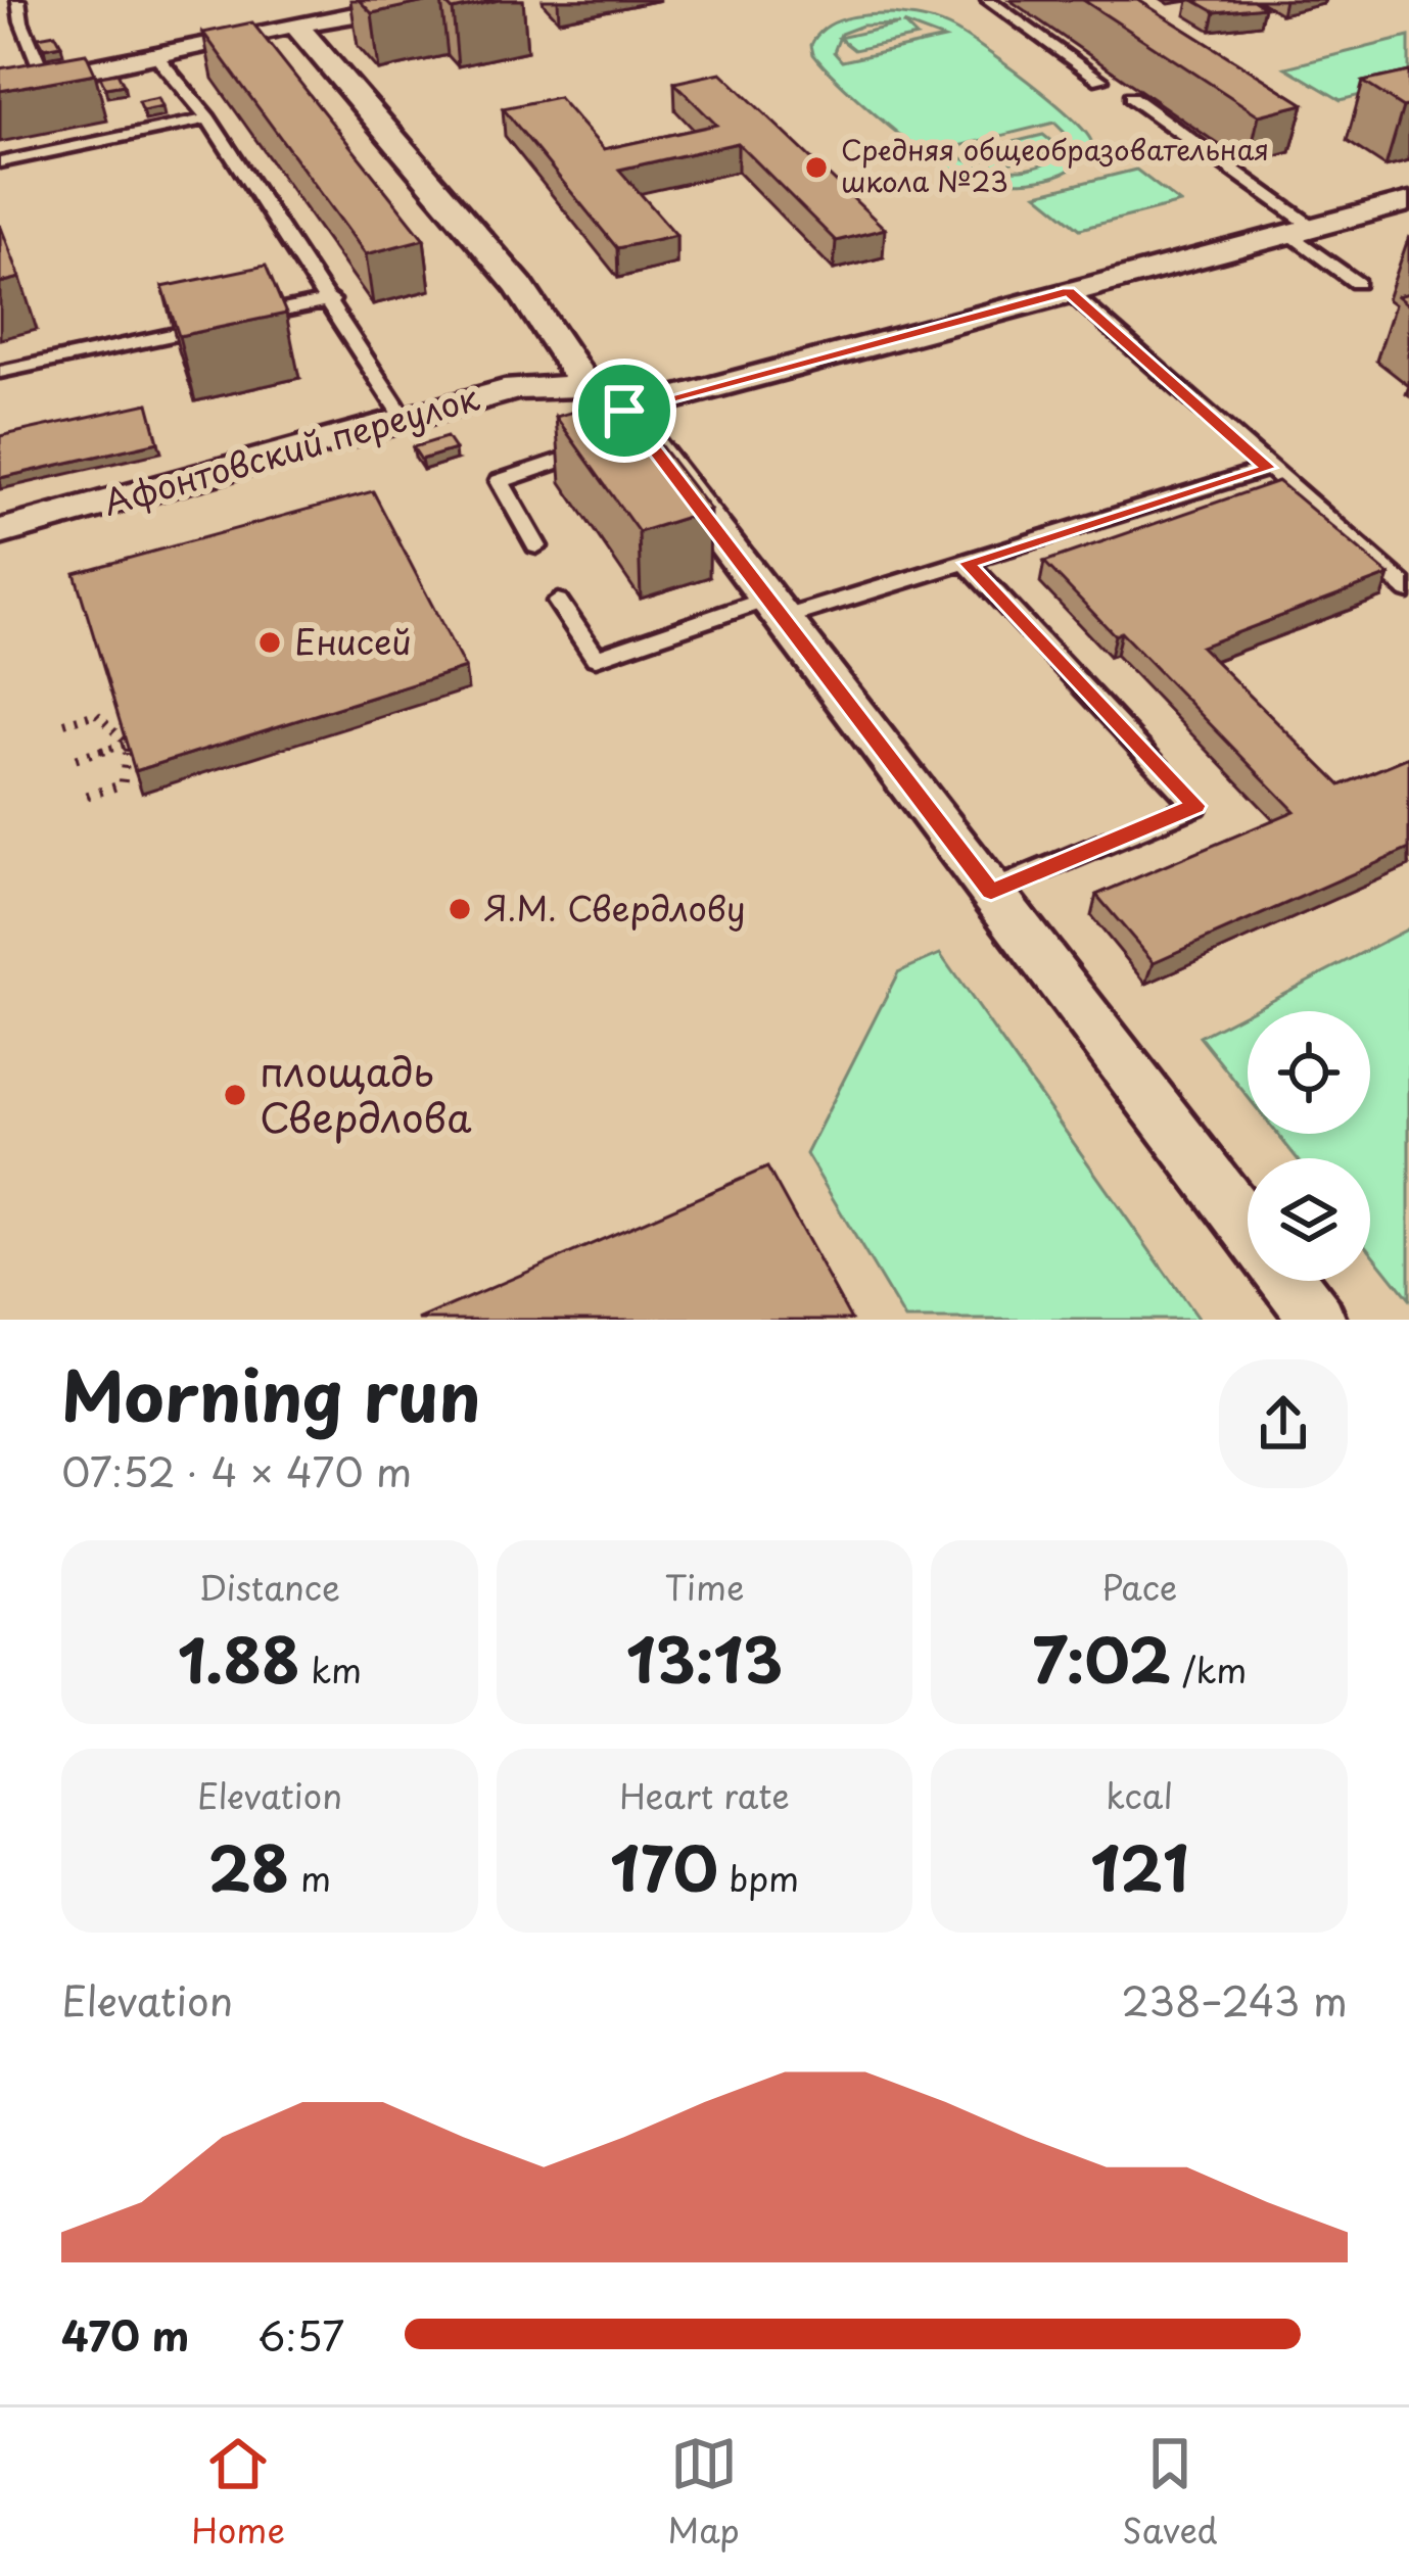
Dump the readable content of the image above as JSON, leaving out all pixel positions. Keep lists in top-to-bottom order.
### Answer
{
  "streets": {
    "street": ["Афонтовский переулок"]
  },
  "places": [
    "Средняя общеобразовательная школа №23",
    "Енисей",
    "Я.М. Свердлову",
    "площадь Свердлова"
  ],
  "page": {
    "heading": ["Morning run", "07:52 · 4 × 470 m"],
    "stats": [
      ["Distance", "1.88 km"],
      ["Time", "13:13"],
      ["Pace", "7:02 /km"],
      ["Elevation", "28 m"],
      ["Heart rate", "170 bpm"],
      ["kcal", "121"]
    ],
    "chart": ["Elevation", "238–243 m"],
    "list": [
      {
        "name": "470 m",
        "note": "6:57"
      }
    ],
    "tabs": ["Home", "Map", "Saved"]
  }
}
